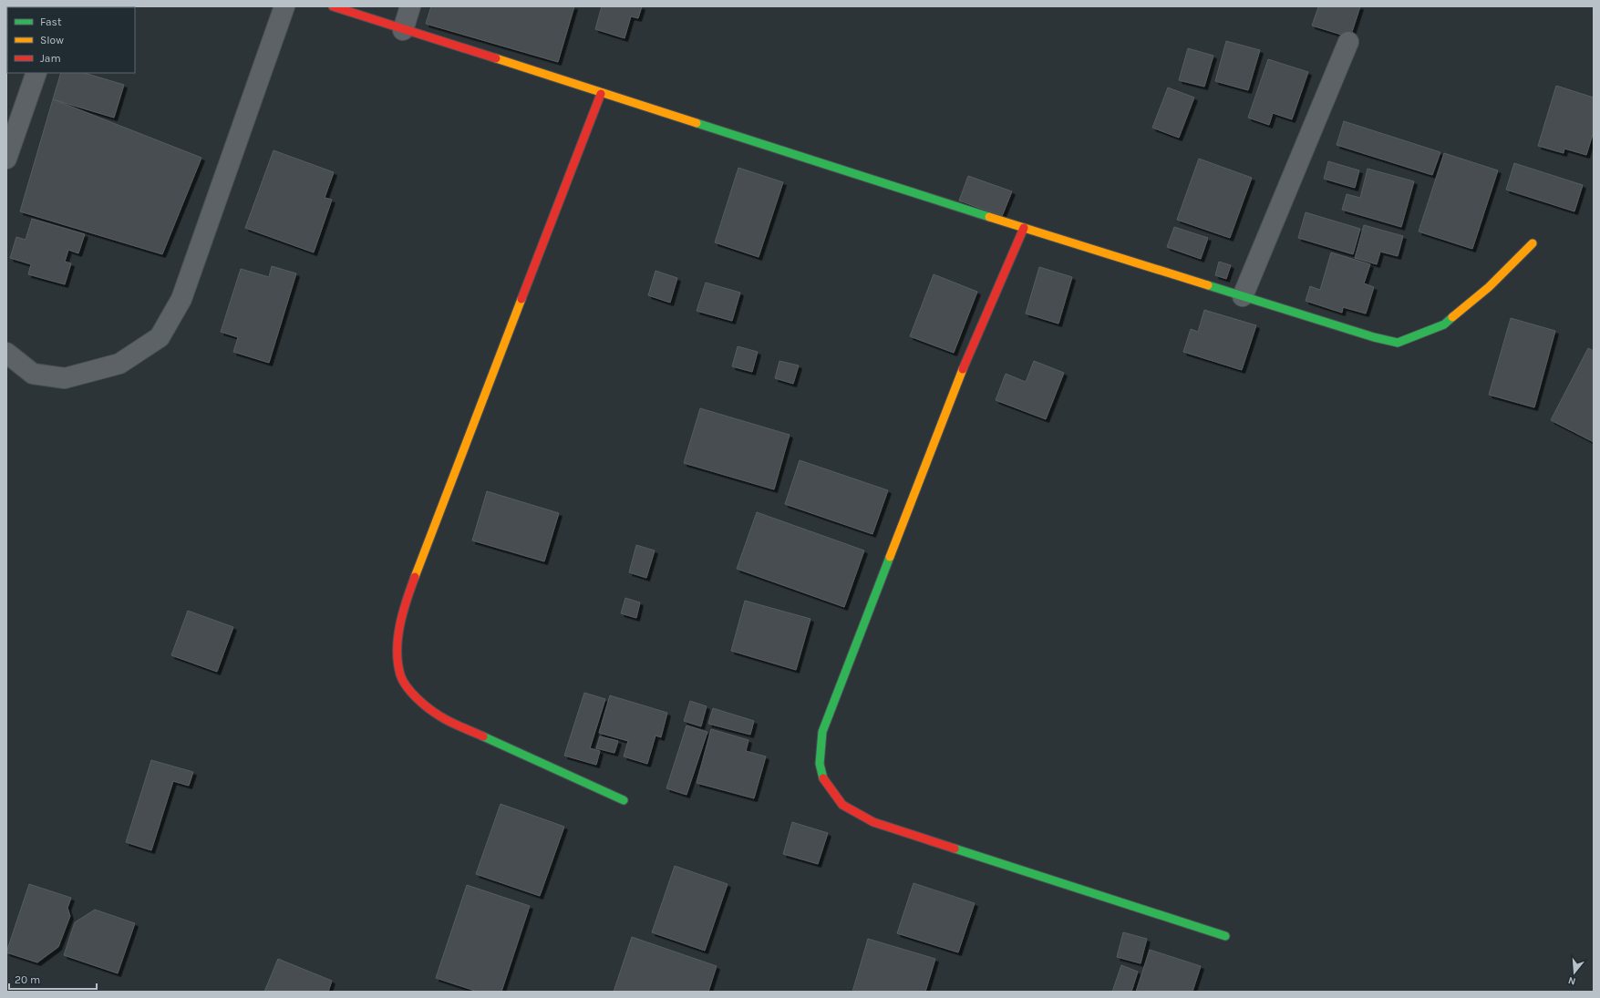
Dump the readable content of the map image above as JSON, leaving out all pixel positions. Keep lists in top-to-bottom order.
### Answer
{
  "legend": ["Fast", "Slow", "Jam"],
  "scale_bar": "20 m",
  "north": "bottom"
}
